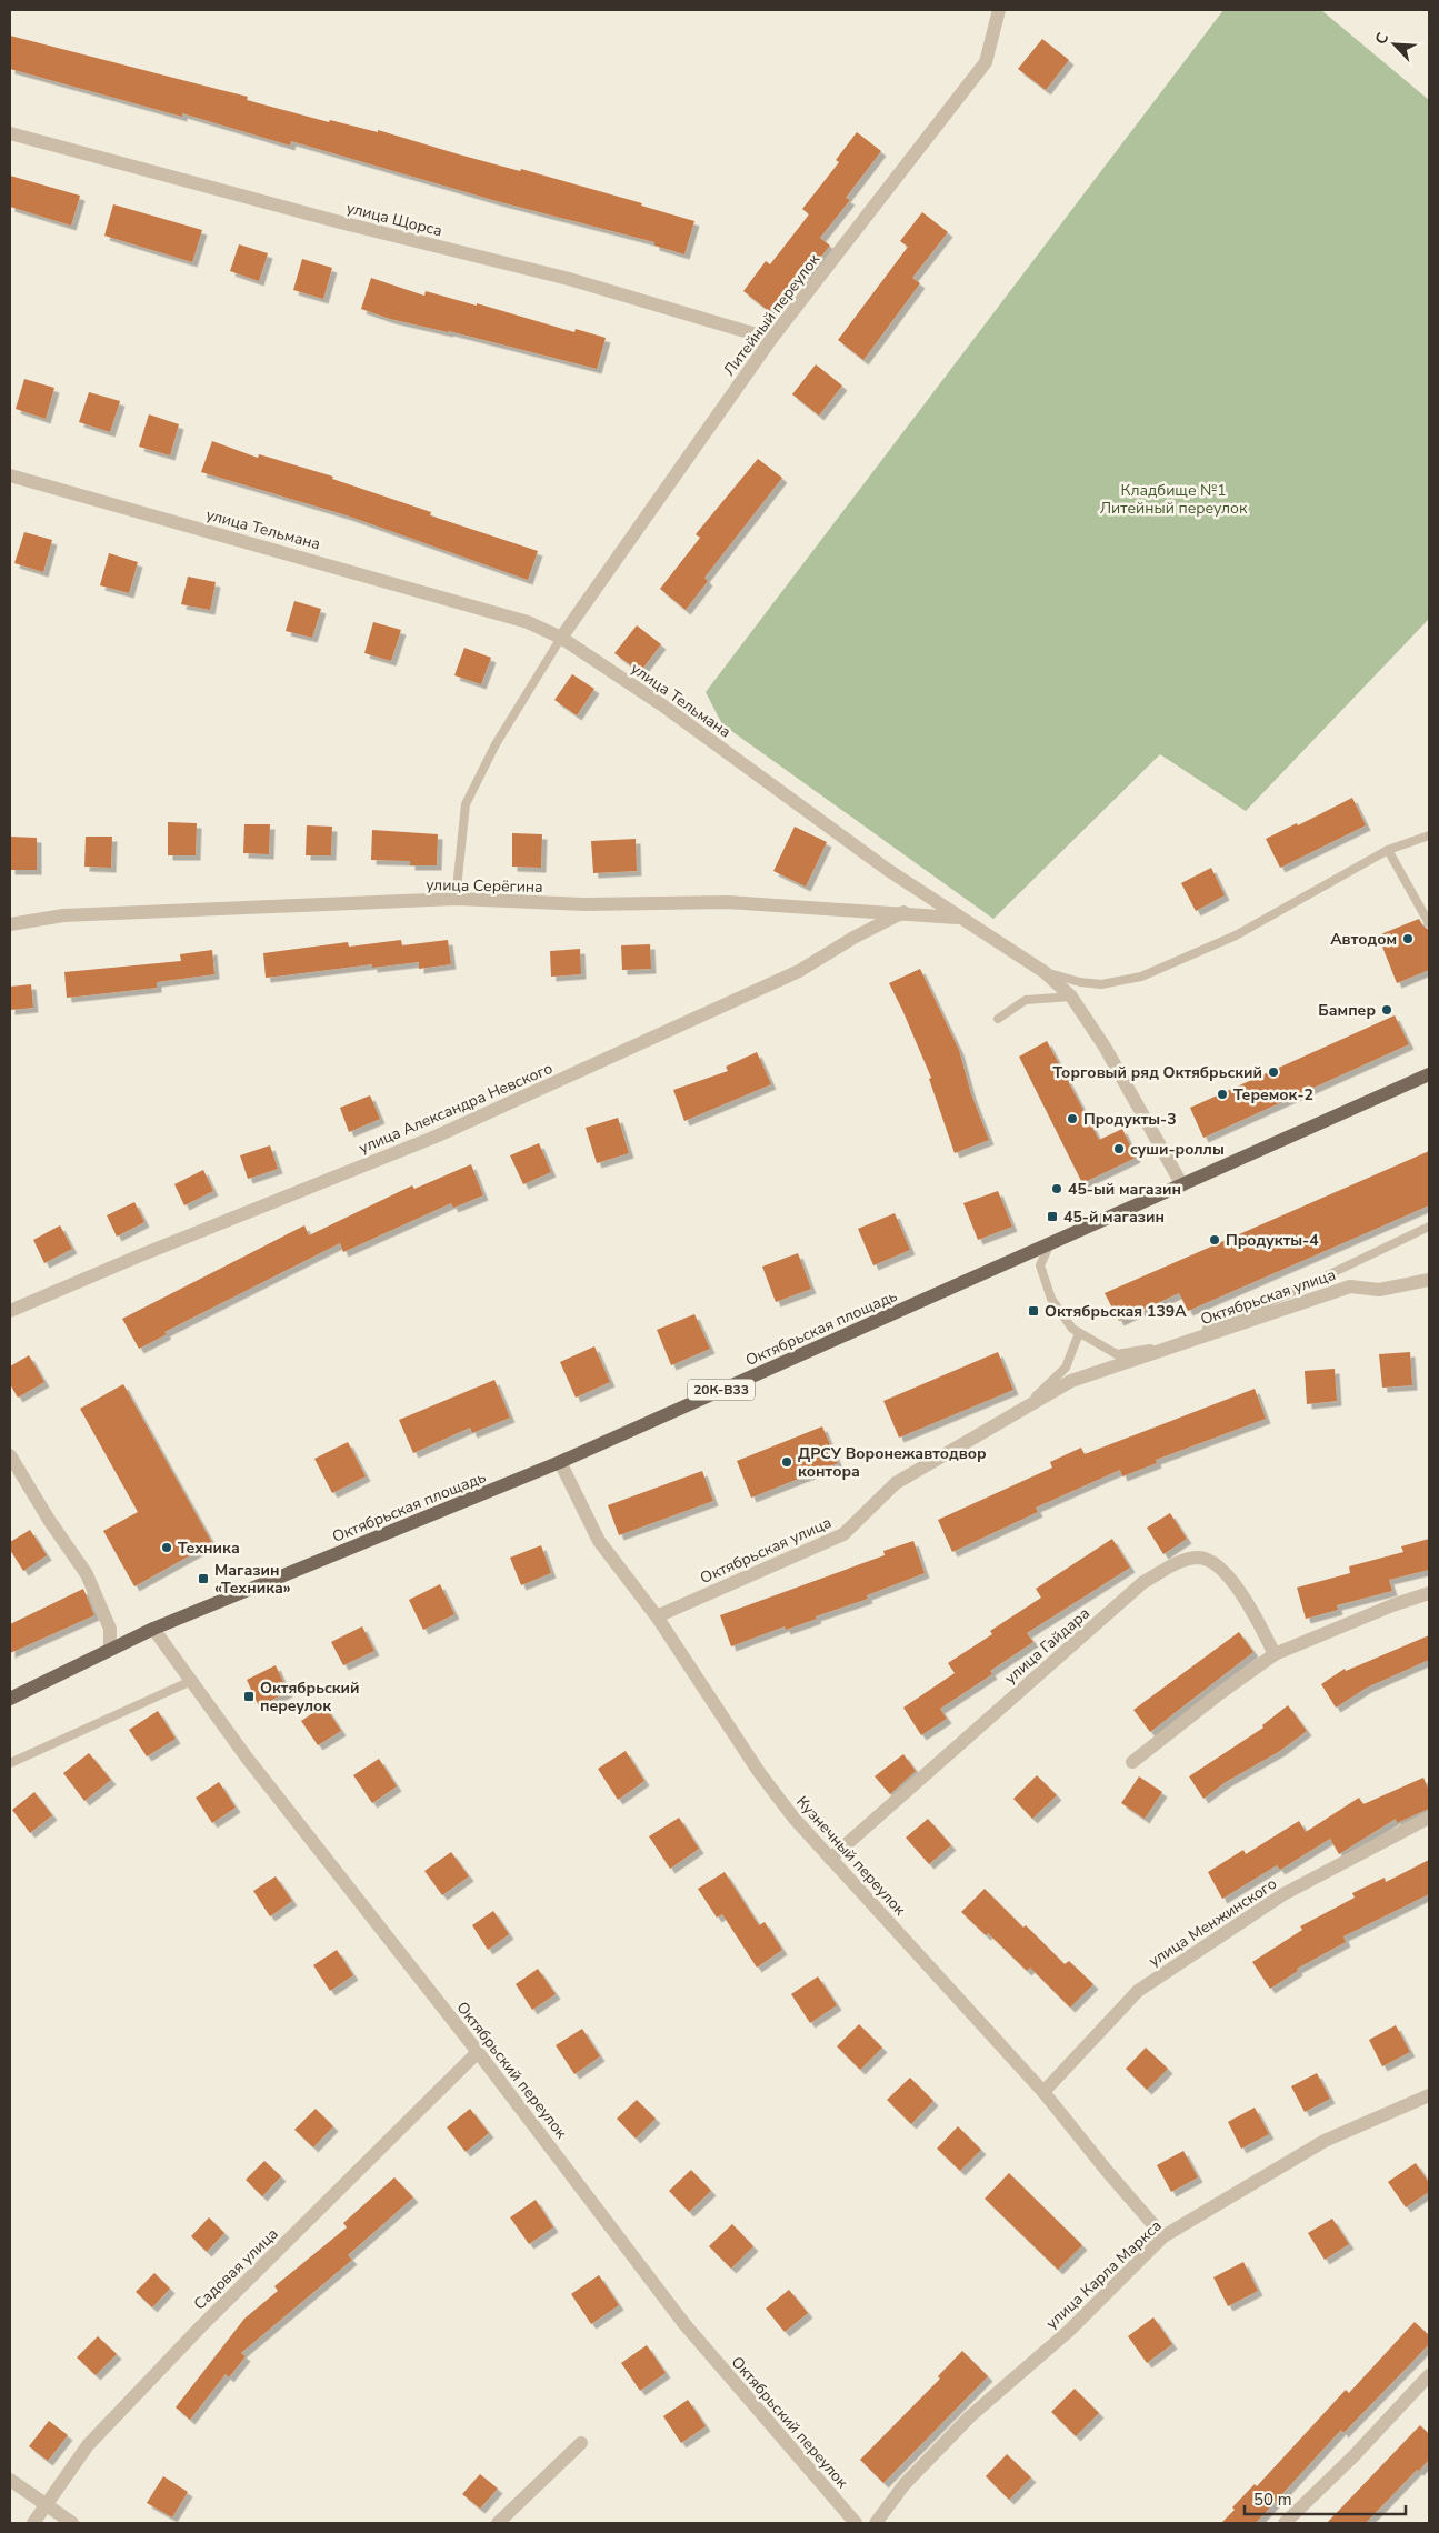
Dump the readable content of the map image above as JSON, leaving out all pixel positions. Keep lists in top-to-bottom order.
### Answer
{
  "streets": {
    "main road": ["Октябрьская площадь", "20К-В33"],
    "street": [
      "улица Щорса",
      "Литейный переулок",
      "улица Тельмана",
      "улица Серёгина",
      "улица Александра Невского",
      "Октябрьская улица",
      "улица Гайдара",
      "Кузнечный переулок",
      "улица Менжинского",
      "Октябрьский переулок",
      "Садовая улица",
      "улица Карла Маркса"
    ]
  },
  "crossings": [
    ["улица Щорса", "Литейный переулок"],
    ["Литейный переулок", "улица Тельмана"],
    ["улица Тельмана", "улица Серёгина"],
    ["улица Тельмана", "Октябрьская площадь"],
    ["улица Серёгина", "улица Александра Невского"],
    ["Октябрьская улица", "Кузнечный переулок"],
    ["Октябрьская площадь", "Кузнечный переулок"],
    ["Октябрьская площадь", "Октябрьский переулок"],
    ["улица Гайдара", "Кузнечный переулок"],
    ["Кузнечный переулок", "улица Менжинского"],
    ["Кузнечный переулок", "улица Карла Маркса"],
    ["Октябрьский переулок", "Садовая улица"]
  ],
  "parks": ["Кладбище №1 Литейный переулок"],
  "places": {
    "other": [
      "Автодом",
      "Бампер",
      "Торговый ряд Октябрьский",
      "Теремок-2",
      "Продукты-3",
      "суши-роллы",
      "45-ый магазин",
      "Продукты-4",
      "ДРСУ Воронежавтодвор контора",
      "Техника"
    ],
    "transit": [
      "45-й магазин",
      "Октябрьская 139А",
      "Магазин «Техника»",
      "Октябрьский переулок"
    ]
  },
  "scale_bar": "50 m",
  "north": "top left"
}
